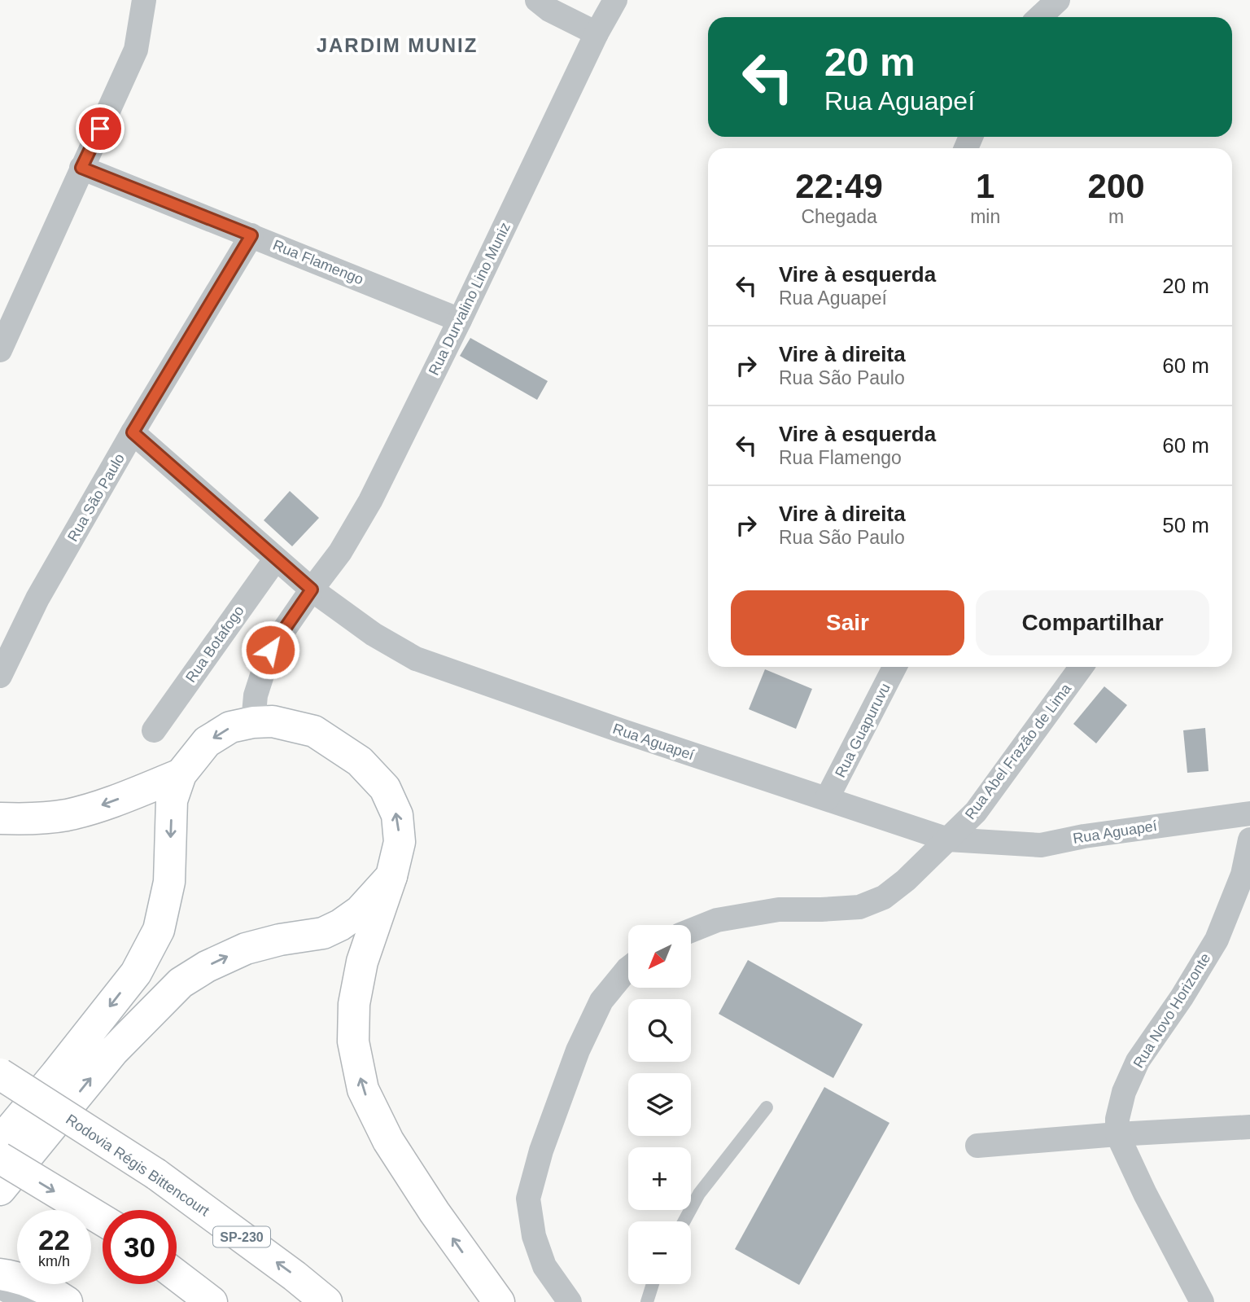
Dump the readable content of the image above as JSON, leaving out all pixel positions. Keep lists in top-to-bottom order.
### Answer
{
  "streets": {
    "main road": ["Rodovia Régis Bittencourt", "SP-230"],
    "street": [
      "Rua Flamengo",
      "Rua Durvalino Lino Muniz",
      "Rua São Paulo",
      "Rua Botafogo",
      "Rua Guapuruvu",
      "Rua Aguapeí",
      "Rua Abel Frazão de Lima",
      "Rua Novo Horizonte"
    ]
  },
  "crossings": [
    ["Rua Flamengo", "Rua Durvalino Lino Muniz"],
    ["Rua Flamengo", "Rua São Paulo"],
    ["Rua Durvalino Lino Muniz", "Rua Aguapeí"],
    ["Rua São Paulo", "Rua Aguapeí"],
    ["Rua Botafogo", "Rua Aguapeí"],
    ["Rua Guapuruvu", "Rua Aguapeí"],
    ["Rua Aguapeí", "Rua Abel Frazão de Lima"]
  ],
  "districts": ["JARDIM MUNIZ"],
  "north": "bottom left",
  "page": {
    "turn": ["20 m", "Rua Aguapeí"],
    "eta": [
      "22:49",
      "Chegada",
      "1",
      "min",
      "200",
      "m"
    ],
    "list": [
      {
        "name": "Vire à esquerda",
        "note": "Rua Aguapeí",
        "value": "20 m"
      },
      {
        "name": "Vire à direita",
        "note": "Rua São Paulo",
        "value": "60 m"
      },
      {
        "name": "Vire à esquerda",
        "note": "Rua Flamengo",
        "value": "60 m"
      },
      {
        "name": "Vire à direita",
        "note": "Rua São Paulo",
        "value": "50 m"
      }
    ],
    "buttons": ["Sair", "Compartilhar"],
    "map_buttons": ["+", "−"],
    "speed": "22 km/h",
    "limit": "30"
  }
}
